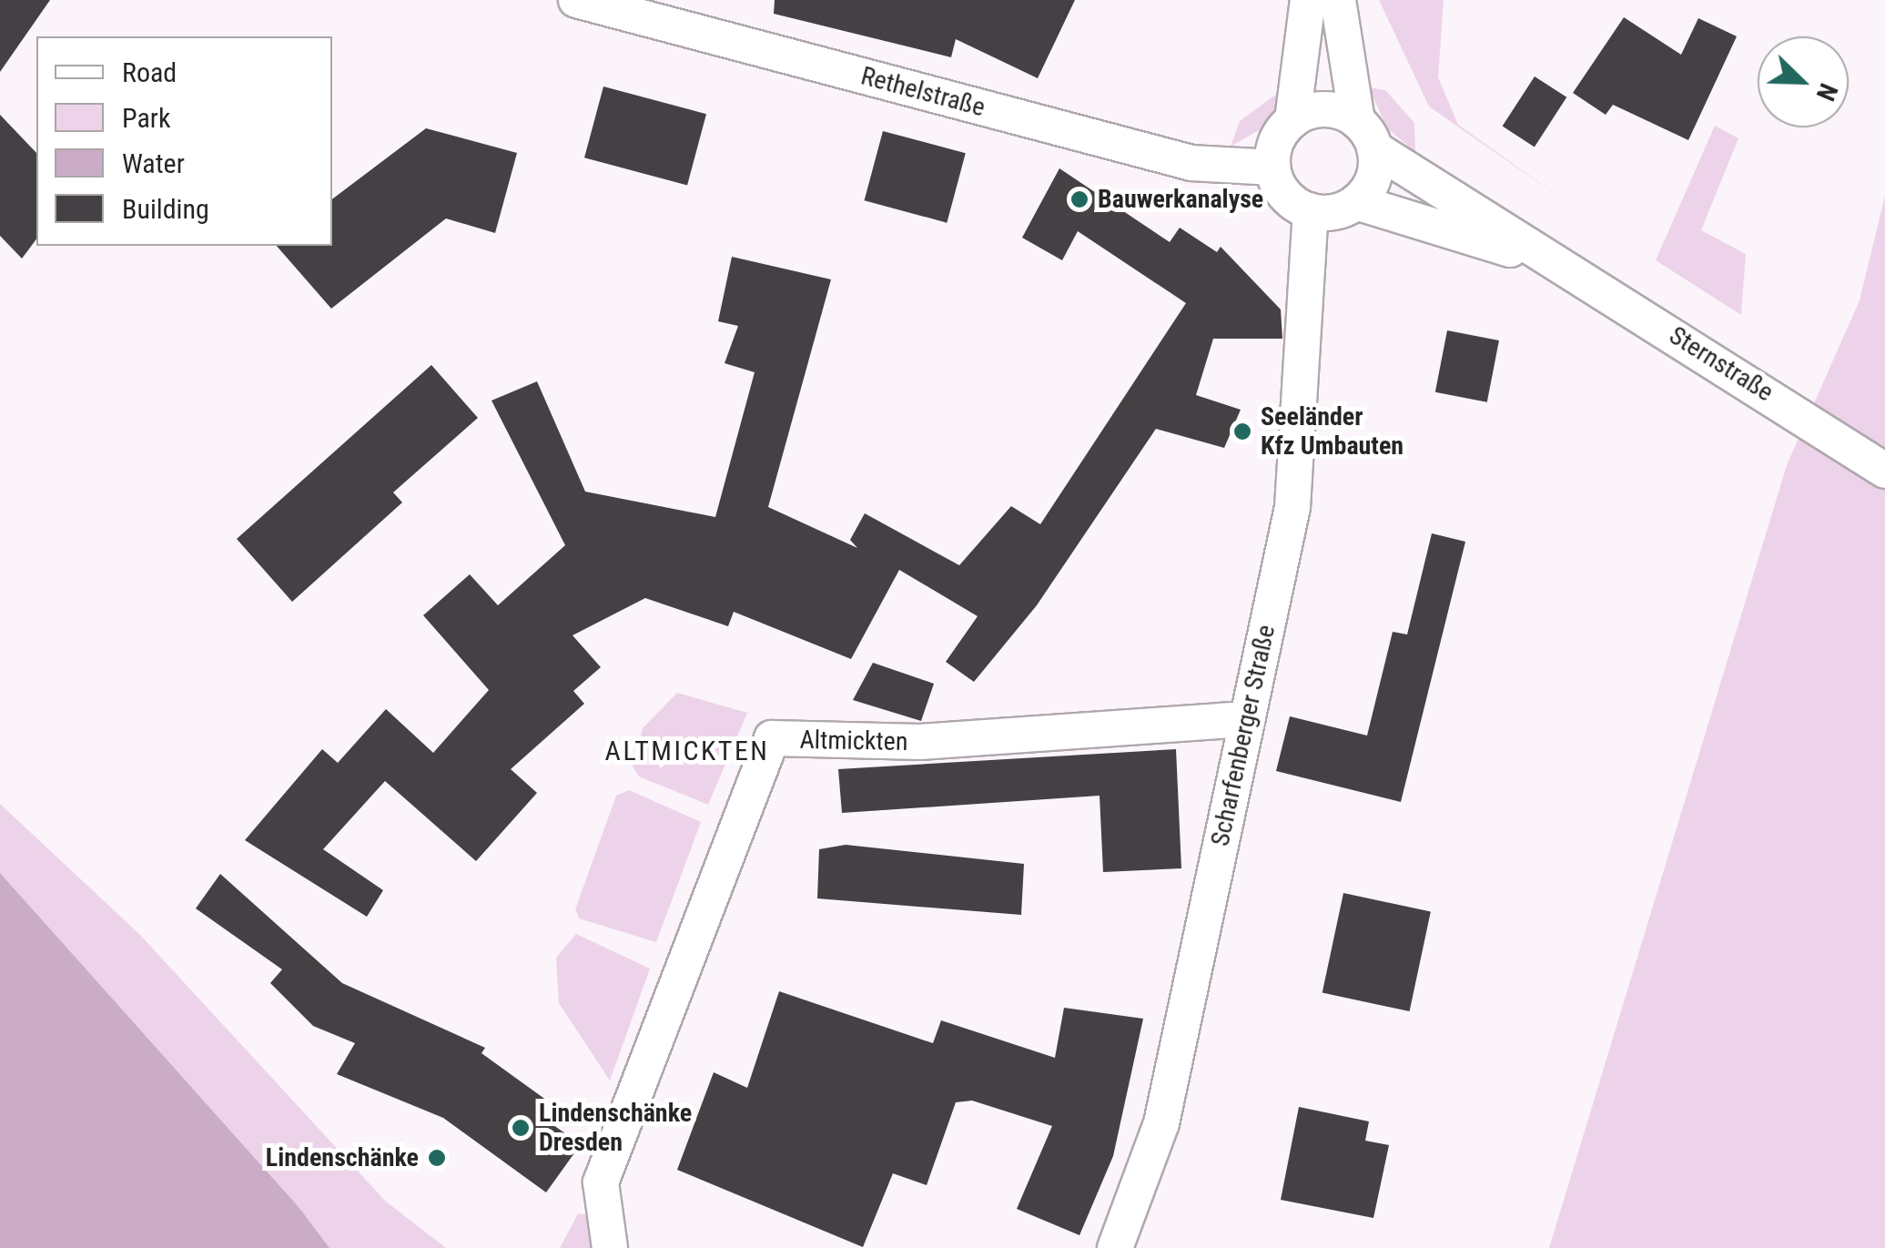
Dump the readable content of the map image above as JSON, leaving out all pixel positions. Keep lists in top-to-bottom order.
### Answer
{
  "streets": {
    "street": [
      "Rethelstraße",
      "Sternstraße",
      "Scharfenberger Straße",
      "Altmickten"
    ]
  },
  "crossings": [
    ["Rethelstraße", "Sternstraße"],
    ["Rethelstraße", "Scharfenberger Straße"],
    ["Sternstraße", "Scharfenberger Straße"],
    ["Scharfenberger Straße", "Altmickten"]
  ],
  "districts": ["ALTMICKTEN"],
  "places": [
    "Bauwerkanalyse",
    "Seeländer Kfz Umbauten",
    "Lindenschänke Dresden",
    "Lindenschänke"
  ],
  "legend": [
    "Road",
    "Park",
    "Water",
    "Building"
  ],
  "north": "bottom right"
}
